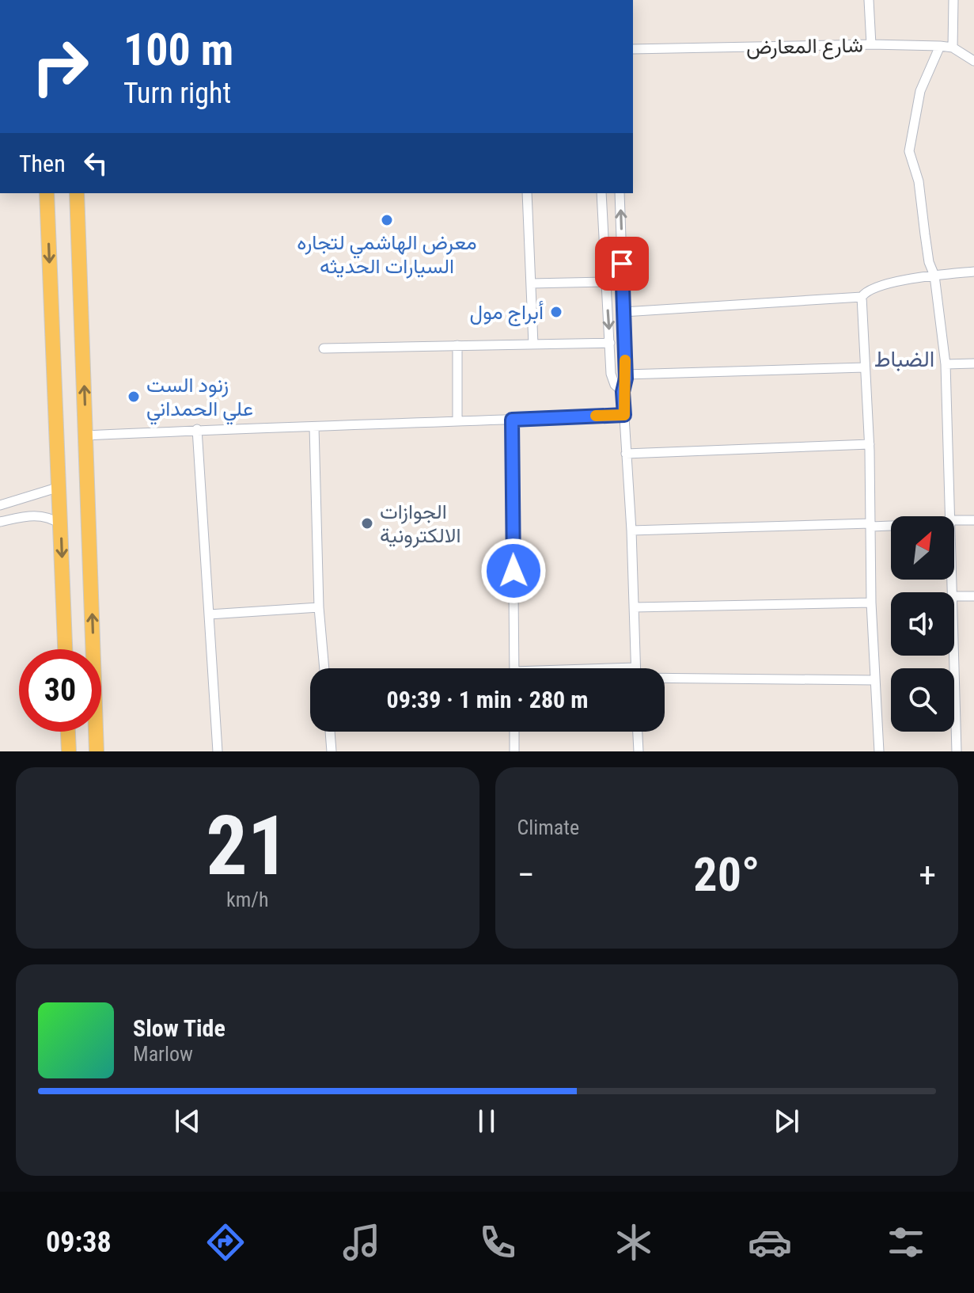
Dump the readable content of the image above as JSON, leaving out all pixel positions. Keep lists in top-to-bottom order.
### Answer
{
  "streets": {
    "street": ["شارع المعارض"]
  },
  "districts": ["الضباط"],
  "places": [
    "معرض الهاشمي لتجاره السيارات الحديثه",
    "أبراج مول",
    "زنود الست علي الحمداني",
    "الجوازات الالكترونية"
  ],
  "north": "top right",
  "page": {
    "turn": ["100 m", "Turn right"],
    "then": "Then",
    "limit": "30",
    "trip": "09:39 · 1 min · 280 m",
    "tile": [
      ["21", "km/h"],
      "Climate"
    ],
    "heat": ["−", "20°", "+"],
    "song": ["Slow Tide", "Marlow"],
    "tabs": "09:38"
  }
}
